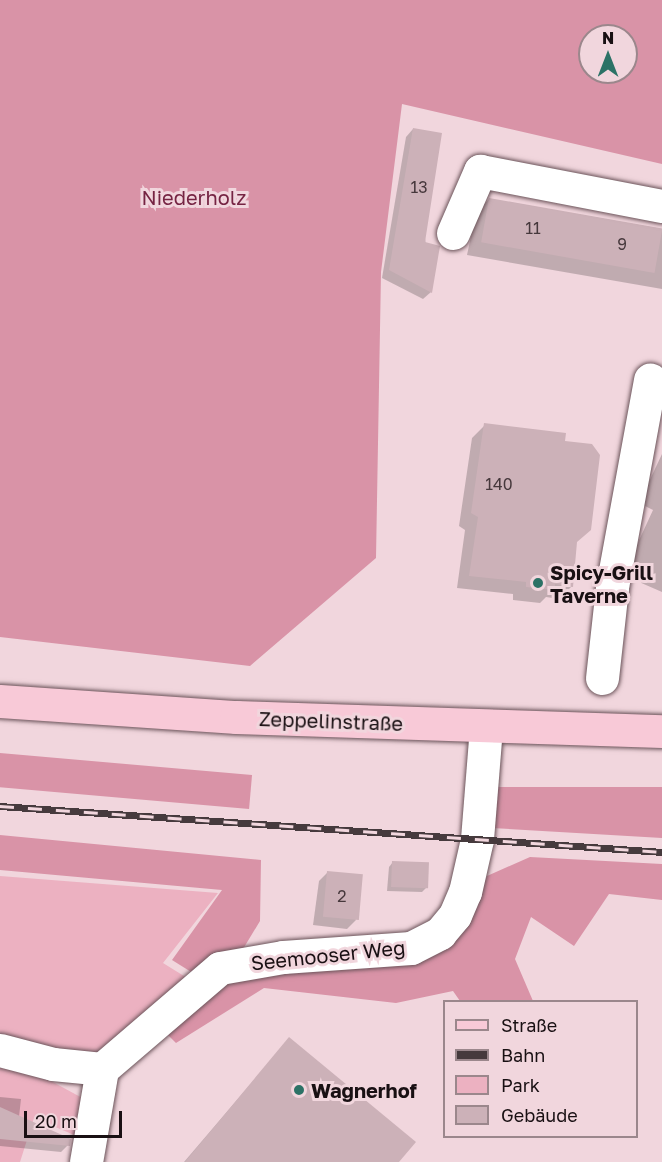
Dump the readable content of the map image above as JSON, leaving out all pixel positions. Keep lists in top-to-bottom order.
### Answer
{
  "streets": {
    "main road": ["Zeppelinstraße"],
    "street": ["Seemooser Weg"]
  },
  "crossings": [
    ["Zeppelinstraße", "Seemooser Weg"]
  ],
  "parks": ["Niederholz"],
  "places": ["Spicy-Grill Taverne", "Wagnerhof"],
  "house_numbers": [
    "13",
    "11",
    "9",
    "140",
    "2"
  ],
  "legend": [
    "Straße",
    "Bahn",
    "Park",
    "Gebäude"
  ],
  "scale_bar": "20 m",
  "north": "top"
}
